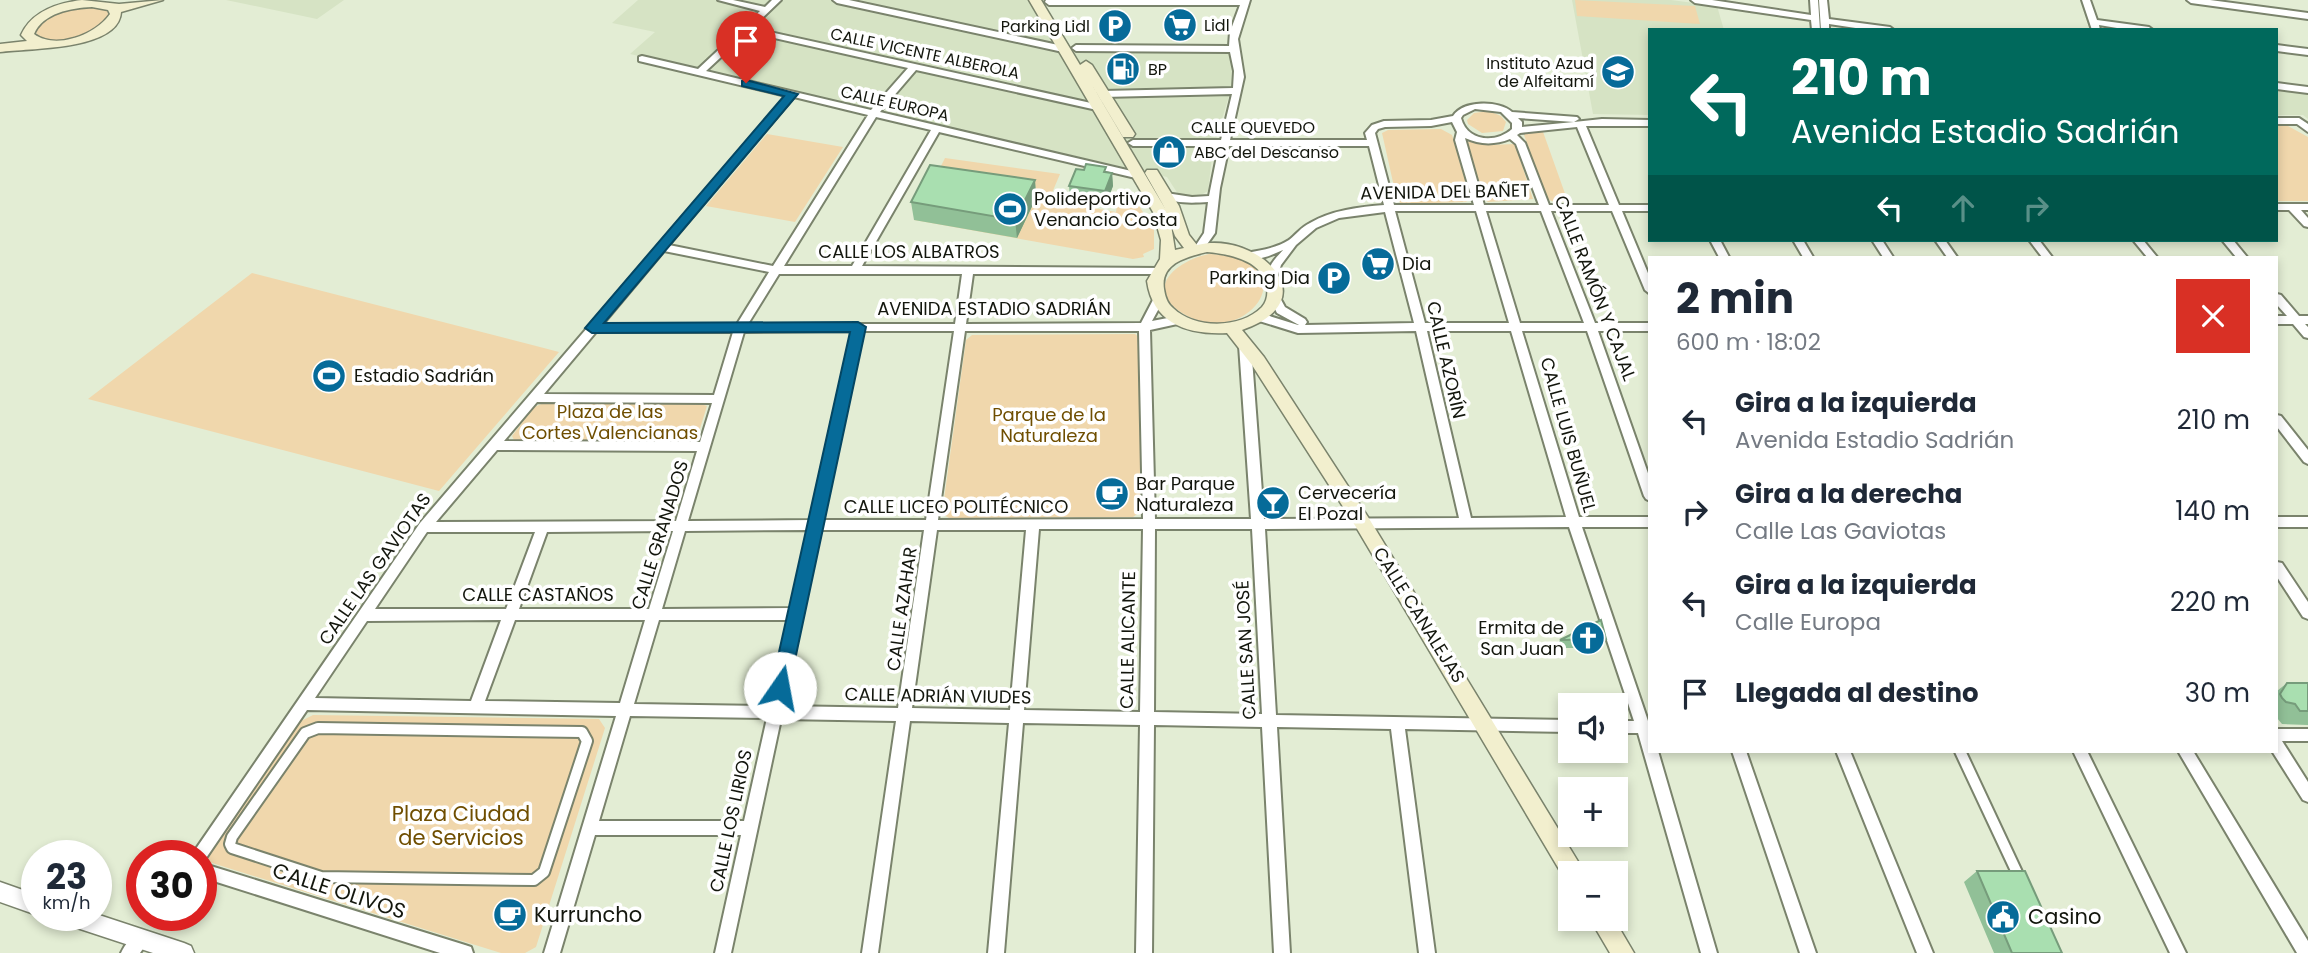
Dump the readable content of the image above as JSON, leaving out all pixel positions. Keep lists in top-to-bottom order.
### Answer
{
  "streets": {
    "main road": ["CALLE CANALEJAS"],
    "street": [
      "CALLE VICENTE ALBEROLA",
      "CALLE EUROPA",
      "CALLE QUEVEDO",
      "AVENIDA DEL BAÑET",
      "CALLE LOS ALBATROS",
      "CALLE RAMÓN Y CAJAL",
      "AVENIDA ESTADIO SADRIÁN",
      "CALLE AZORÍN",
      "CALLE LUIS BUÑUEL",
      "CALLE LICEO POLITÉCNICO",
      "CALLE GRANADOS",
      "CALLE LAS GAVIOTAS",
      "CALLE CASTAÑOS",
      "CALLE AZAHAR",
      "CALLE ALICANTE",
      "CALLE SAN JOSÉ",
      "CALLE ADRIÁN VIUDES",
      "CALLE LOS LIRIOS",
      "CALLE OLIVOS"
    ]
  },
  "crossings": [
    ["CALLE VICENTE ALBEROLA", "CALLE GRANADOS"],
    ["CALLE EUROPA", "CALLE GRANADOS"],
    ["CALLE EUROPA", "CALLE LAS GAVIOTAS"],
    ["CALLE QUEVEDO", "CALLE AZORÍN"],
    ["AVENIDA DEL BAÑET", "CALLE LOS ALBATROS"],
    ["AVENIDA DEL BAÑET", "CALLE RAMÓN Y CAJAL"],
    ["AVENIDA DEL BAÑET", "AVENIDA ESTADIO SADRIÁN"],
    ["AVENIDA DEL BAÑET", "CALLE AZORÍN"],
    ["AVENIDA DEL BAÑET", "CALLE LUIS BUÑUEL"],
    ["AVENIDA DEL BAÑET", "CALLE CANALEJAS"],
    ["CALLE LOS ALBATROS", "AVENIDA ESTADIO SADRIÁN"],
    ["CALLE LOS ALBATROS", "CALLE GRANADOS"],
    ["CALLE LOS ALBATROS", "CALLE LAS GAVIOTAS"],
    ["CALLE LOS ALBATROS", "CALLE AZAHAR"],
    ["CALLE LOS ALBATROS", "CALLE CANALEJAS"],
    ["AVENIDA ESTADIO SADRIÁN", "CALLE GRANADOS"],
    ["AVENIDA ESTADIO SADRIÁN", "CALLE LAS GAVIOTAS"],
    ["AVENIDA ESTADIO SADRIÁN", "CALLE AZAHAR"],
    ["AVENIDA ESTADIO SADRIÁN", "CALLE CANALEJAS"],
    ["AVENIDA ESTADIO SADRIÁN", "CALLE ALICANTE"],
    ["AVENIDA ESTADIO SADRIÁN", "CALLE LOS LIRIOS"],
    ["CALLE AZORÍN", "CALLE LICEO POLITÉCNICO"],
    ["CALLE LUIS BUÑUEL", "CALLE LICEO POLITÉCNICO"],
    ["CALLE LICEO POLITÉCNICO", "CALLE GRANADOS"],
    ["CALLE LICEO POLITÉCNICO", "CALLE LAS GAVIOTAS"],
    ["CALLE LICEO POLITÉCNICO", "CALLE AZAHAR"],
    ["CALLE LICEO POLITÉCNICO", "CALLE CANALEJAS"],
    ["CALLE LICEO POLITÉCNICO", "CALLE ALICANTE"],
    ["CALLE LICEO POLITÉCNICO", "CALLE SAN JOSÉ"],
    ["CALLE LICEO POLITÉCNICO", "CALLE LOS LIRIOS"],
    ["CALLE GRANADOS", "CALLE CASTAÑOS"],
    ["CALLE GRANADOS", "CALLE ADRIÁN VIUDES"],
    ["CALLE LAS GAVIOTAS", "CALLE CASTAÑOS"],
    ["CALLE LAS GAVIOTAS", "CALLE ADRIÁN VIUDES"],
    ["CALLE CASTAÑOS", "CALLE LOS LIRIOS"],
    ["CALLE AZAHAR", "CALLE ADRIÁN VIUDES"],
    ["CALLE CANALEJAS", "CALLE SAN JOSÉ"],
    ["CALLE CANALEJAS", "CALLE ADRIÁN VIUDES"],
    ["CALLE ALICANTE", "CALLE ADRIÁN VIUDES"],
    ["CALLE SAN JOSÉ", "CALLE ADRIÁN VIUDES"],
    ["CALLE ADRIÁN VIUDES", "CALLE LOS LIRIOS"]
  ],
  "parks": ["Plaza de las Cortes Valencianas", "Parque de la Naturaleza", "Plaza Ciudad de Servicios"],
  "places": {
    "supermarket": ["Lidl", "Dia"],
    "parking": ["Parking Lidl", "Parking Dia"],
    "fuel station": ["BP"],
    "school or university": ["Instituto Azud de Alfeitamí"],
    "shop": ["ABC del Descanso"],
    "sports": ["Polideportivo Venancio Costa", "Estadio Sadrián"],
    "cafe": ["Bar Parque Naturaleza", "Kurruncho"],
    "bar": ["Cervecería El Pozal"],
    "church": ["Ermita de San Juan"],
    "public building": ["Casino"]
  },
  "page": {
    "turn": ["210 m", "Avenida Estadio Sadrián"],
    "heading": ["2 min", "600 m · 18:02"],
    "list": [
      {
        "name": "Gira a la izquierda",
        "note": "Avenida Estadio Sadrián",
        "value": "210 m"
      },
      {
        "name": "Gira a la derecha",
        "note": "Calle Las Gaviotas",
        "value": "140 m"
      },
      {
        "name": "Gira a la izquierda",
        "note": "Calle Europa",
        "value": "220 m"
      },
      {
        "name": "Llegada al destino",
        "value": "30 m"
      }
    ],
    "map_buttons": ["+", "−"],
    "speed": "23 km/h",
    "limit": "30"
  }
}
